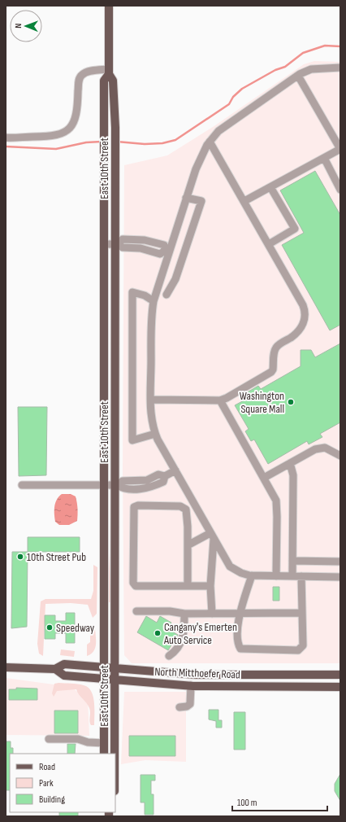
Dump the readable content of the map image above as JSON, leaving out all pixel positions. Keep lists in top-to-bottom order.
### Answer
{
  "streets": {
    "main road": ["East 10th Street", "North Mitthoefer Road"]
  },
  "crossings": [
    ["East 10th Street", "North Mitthoefer Road"]
  ],
  "places": [
    "Washington Square Mall",
    "10th Street Pub",
    "Speedway",
    "Cangany's Emerten Auto Service"
  ],
  "legend": ["Road", "Park", "Building"],
  "scale_bar": "100 m",
  "north": "left"
}
